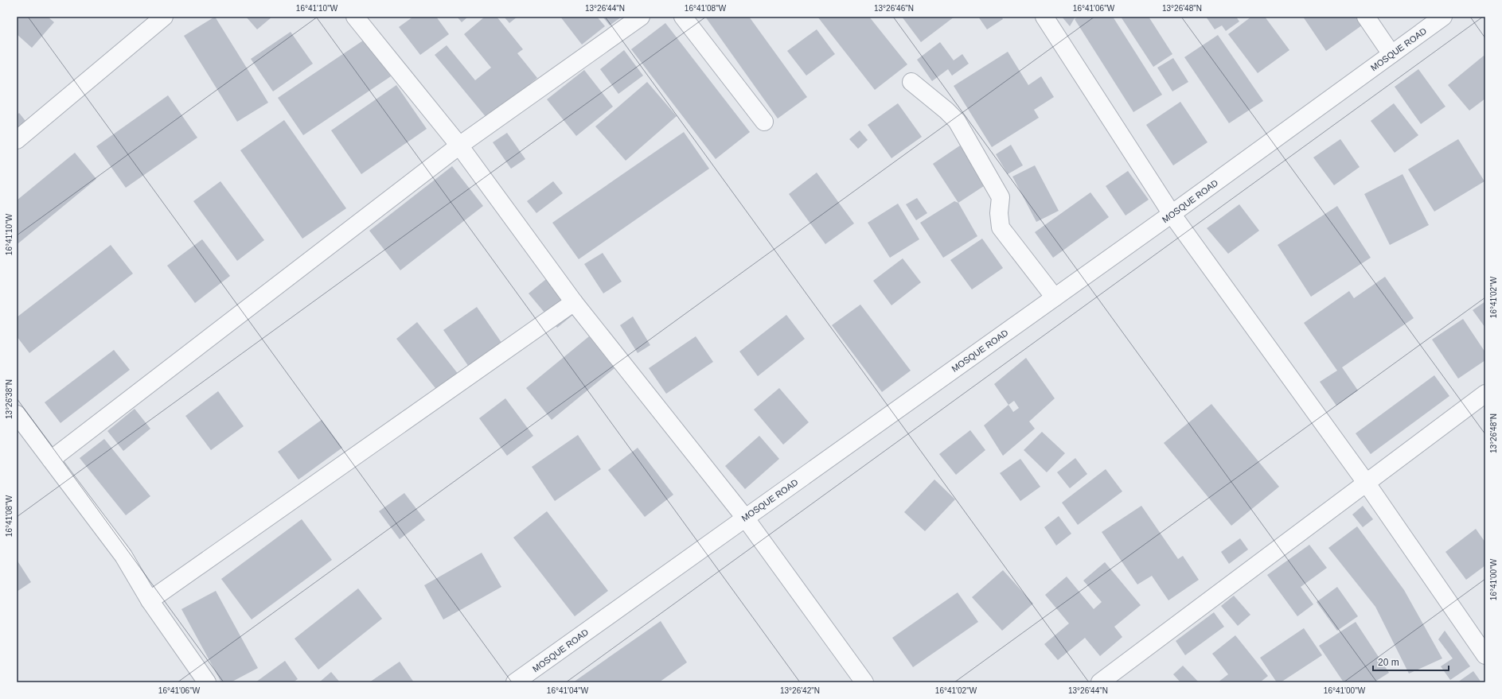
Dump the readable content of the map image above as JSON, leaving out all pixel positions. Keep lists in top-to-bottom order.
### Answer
{
  "streets": {
    "street": ["MOSQUE ROAD"]
  },
  "scale_bar": "20 m",
  "coordinates": [
    "16°41'10\"W",
    "13°26'44\"N",
    "16°41'08\"W",
    "13°26'46\"N",
    "16°41'06\"W",
    "13°26'48\"N",
    "16°41'02\"W",
    "13°26'38\"N",
    "16°41'00\"W",
    "16°41'04\"W",
    "13°26'42\"N"
  ]
}
